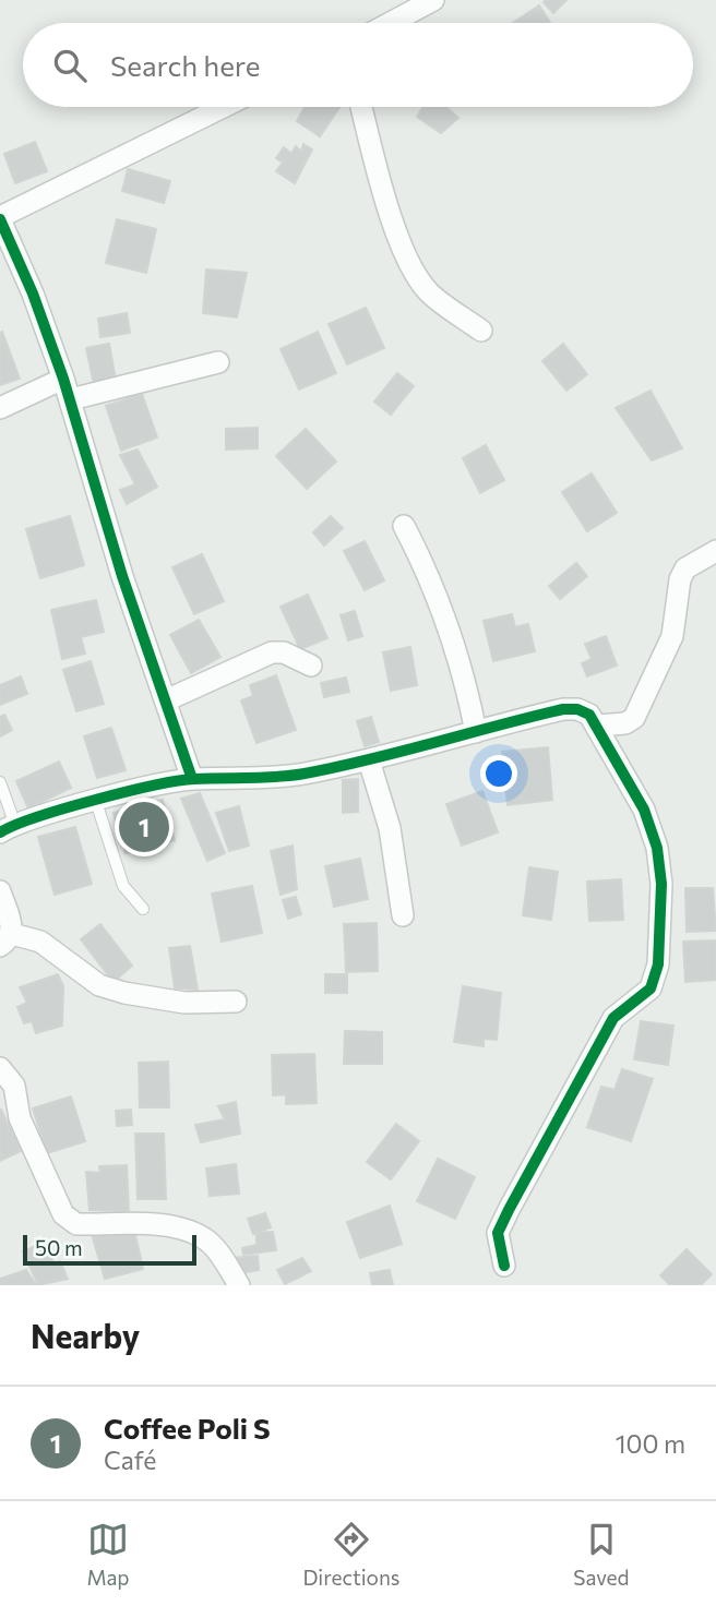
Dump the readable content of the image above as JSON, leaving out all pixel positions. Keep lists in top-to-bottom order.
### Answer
{
  "scale_bar": "50 m",
  "page": {
    "search": "Search here",
    "pins": "1",
    "scale": "50 m",
    "heading": "Nearby",
    "list": [
      {
        "mark": "1",
        "name": "Coffee Poli S",
        "note": "Café",
        "value": "100 m"
      }
    ],
    "nav": ["Map", "Directions", "Saved"]
  }
}
